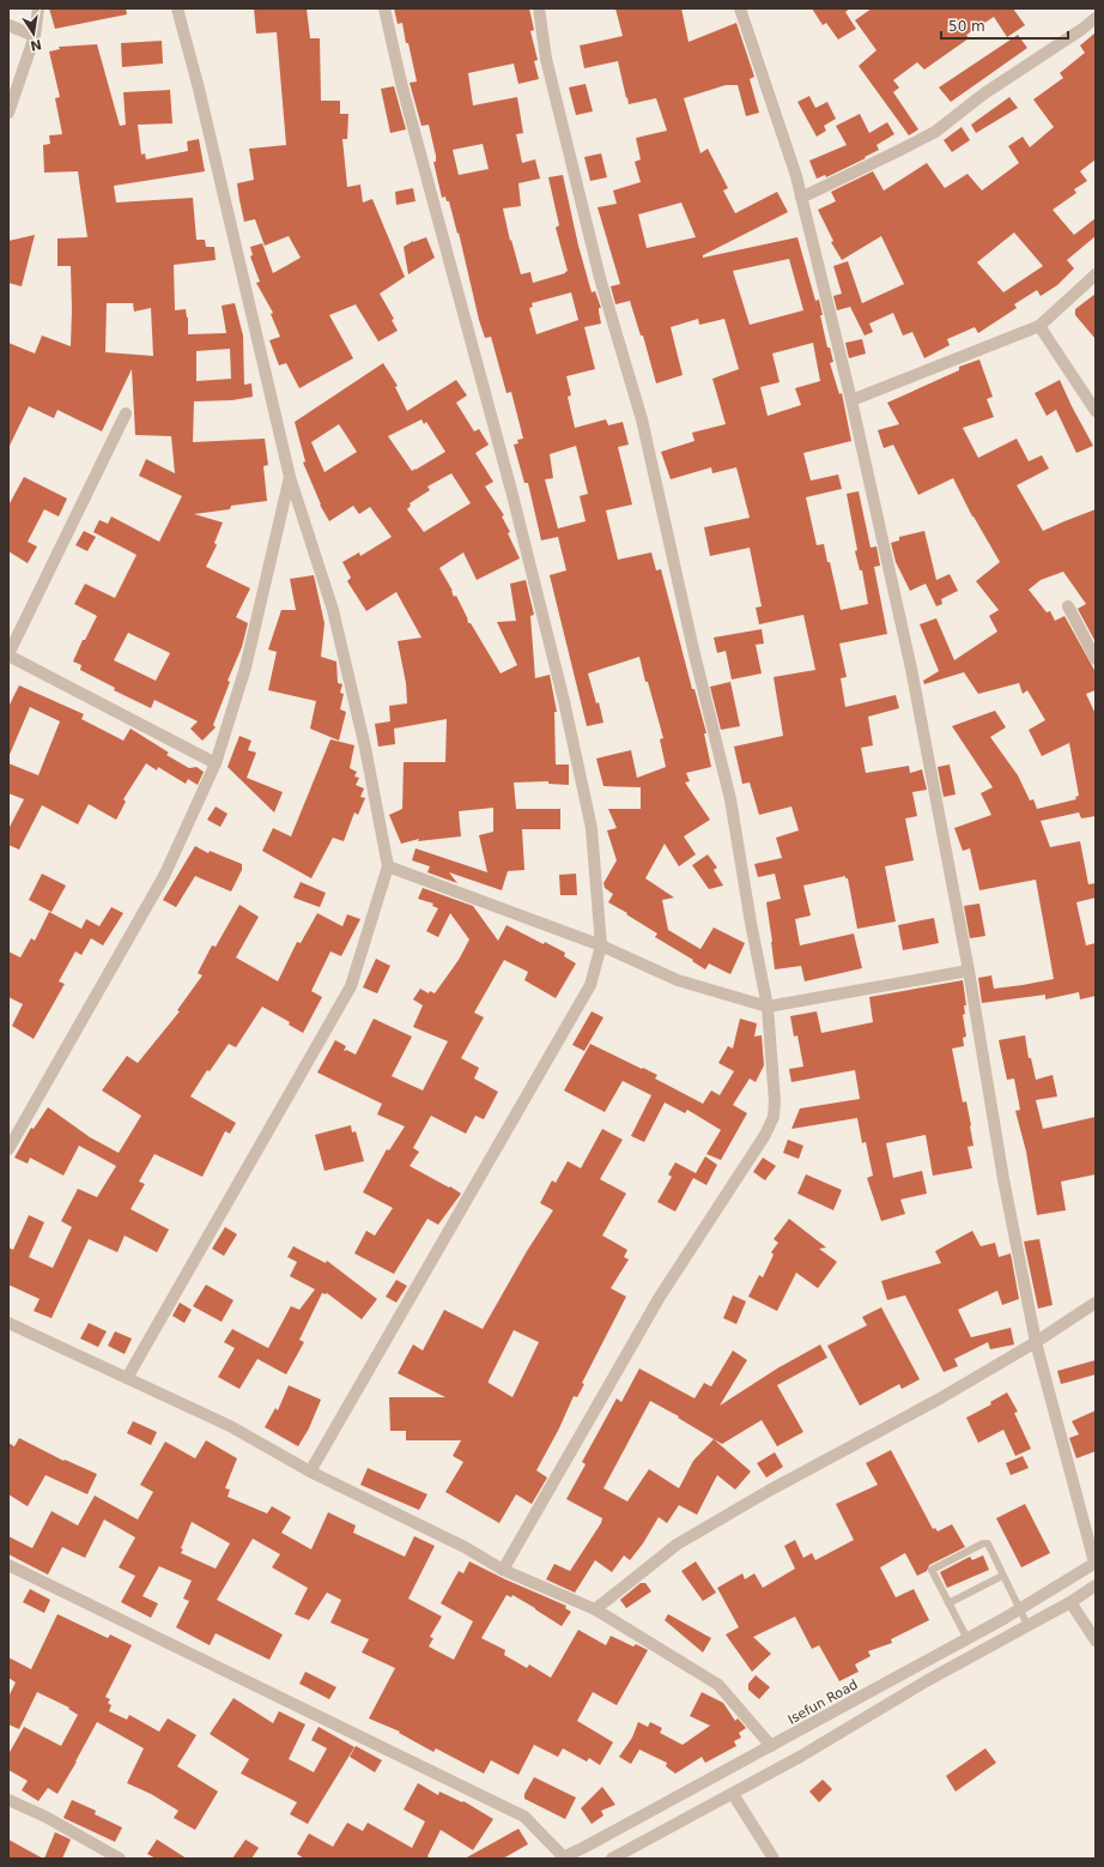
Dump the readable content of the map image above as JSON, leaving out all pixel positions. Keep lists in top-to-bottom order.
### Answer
{
  "streets": {
    "street": ["Isefun Road"]
  },
  "scale_bar": "50 m",
  "north": "bottom"
}
